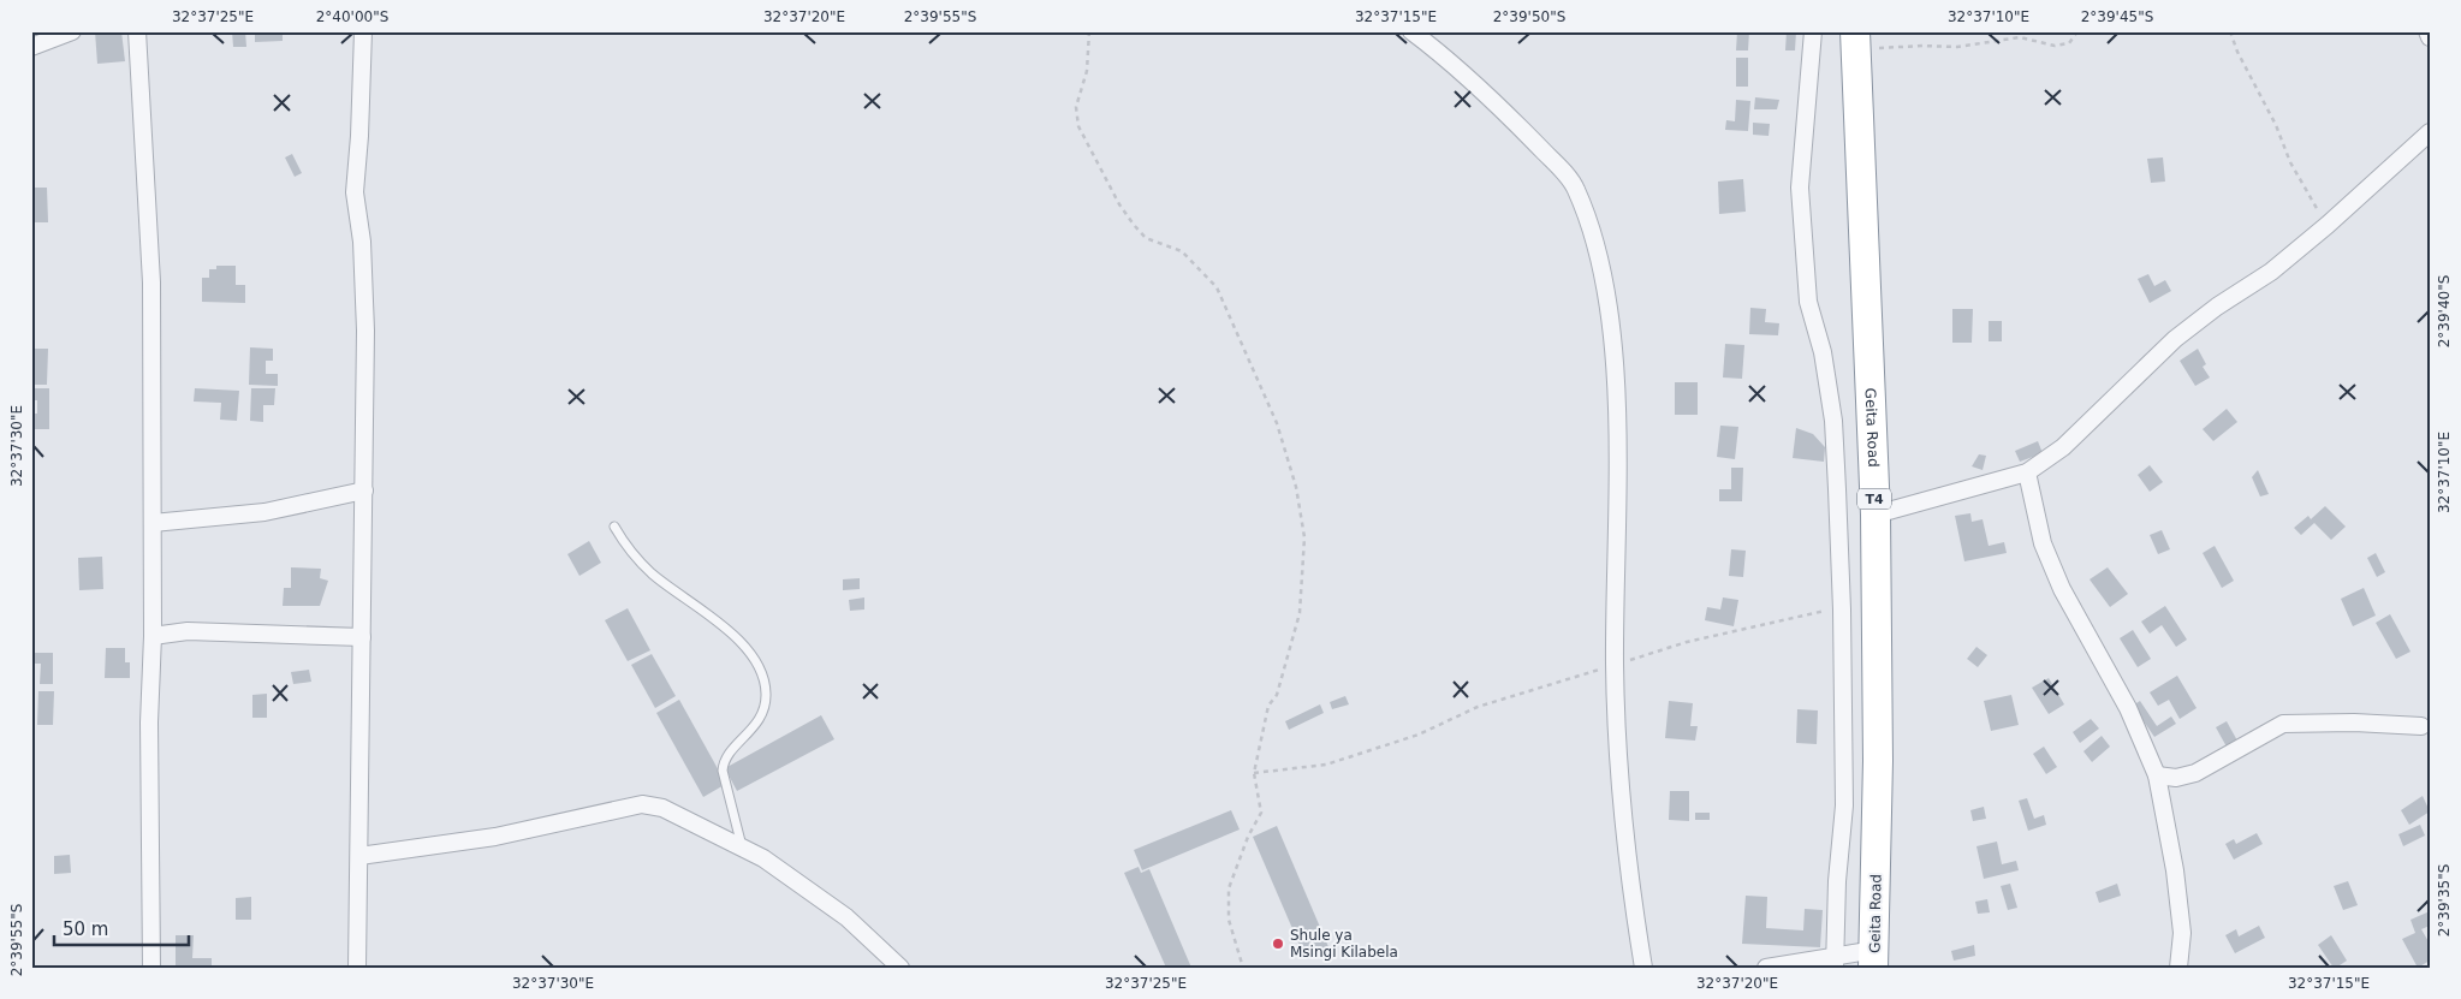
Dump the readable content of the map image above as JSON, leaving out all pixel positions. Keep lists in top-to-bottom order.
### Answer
{
  "streets": {
    "highway": ["Geita Road", "T4"]
  },
  "places": ["Shule ya Msingi Kilabela"],
  "scale_bar": "50 m",
  "coordinates": [
    "32°37'25\"E",
    "2°40'00\"S",
    "32°37'20\"E",
    "2°39'55\"S",
    "32°37'15\"E",
    "2°39'50\"S",
    "32°37'10\"E",
    "2°39'45\"S",
    "2°39'40\"S",
    "32°37'30\"E",
    "2°39'35\"S"
  ]
}
